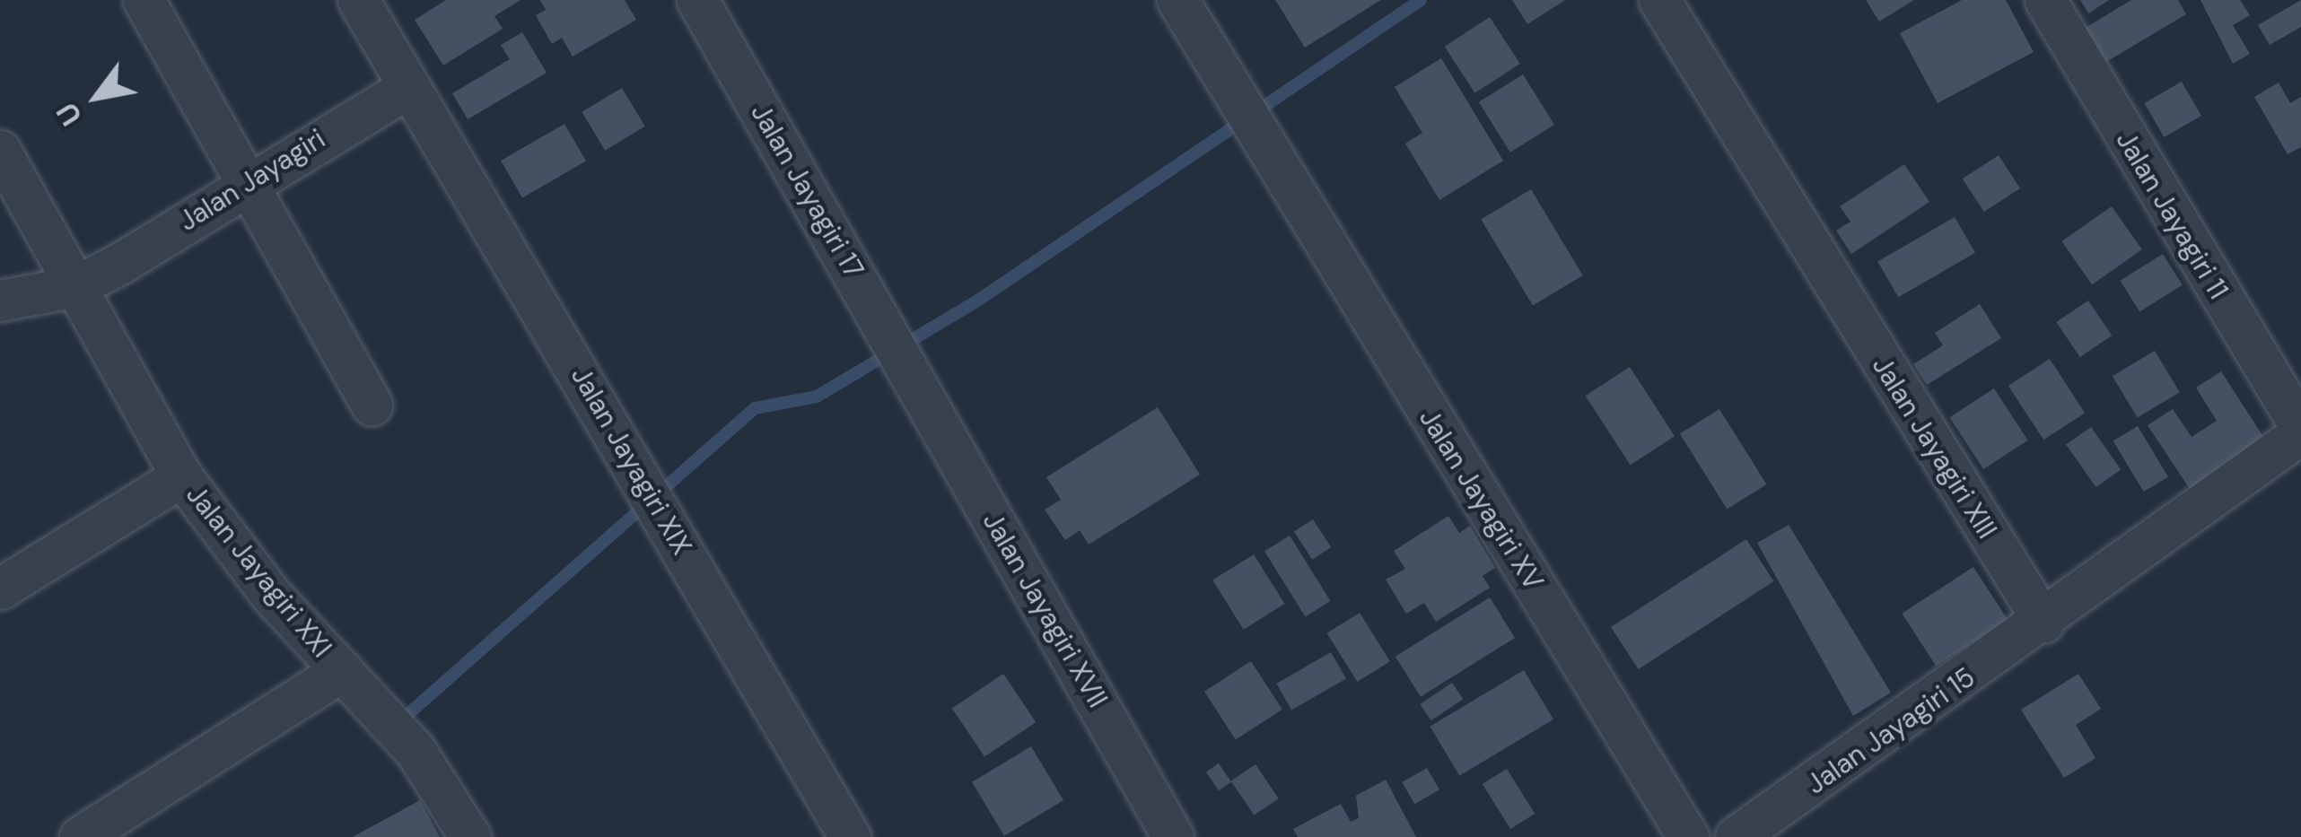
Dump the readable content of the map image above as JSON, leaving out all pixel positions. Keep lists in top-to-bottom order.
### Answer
{
  "streets": {
    "street": [
      "Jalan Jayagiri",
      "Jalan Jayagiri 17",
      "Jalan Jayagiri 11",
      "Jalan Jayagiri XIII",
      "Jalan Jayagiri XIX",
      "Jalan Jayagiri XV",
      "Jalan Jayagiri XXI",
      "Jalan Jayagiri XVII",
      "Jalan Jayagiri 15"
    ]
  },
  "crossings": [
    ["Jalan Jayagiri", "Jalan Jayagiri XIX"],
    ["Jalan Jayagiri", "Jalan Jayagiri XXI"],
    ["Jalan Jayagiri 17", "Jalan Jayagiri XVII"],
    ["Jalan Jayagiri XIII", "Jalan Jayagiri 15"]
  ],
  "north": "bottom left"
}
